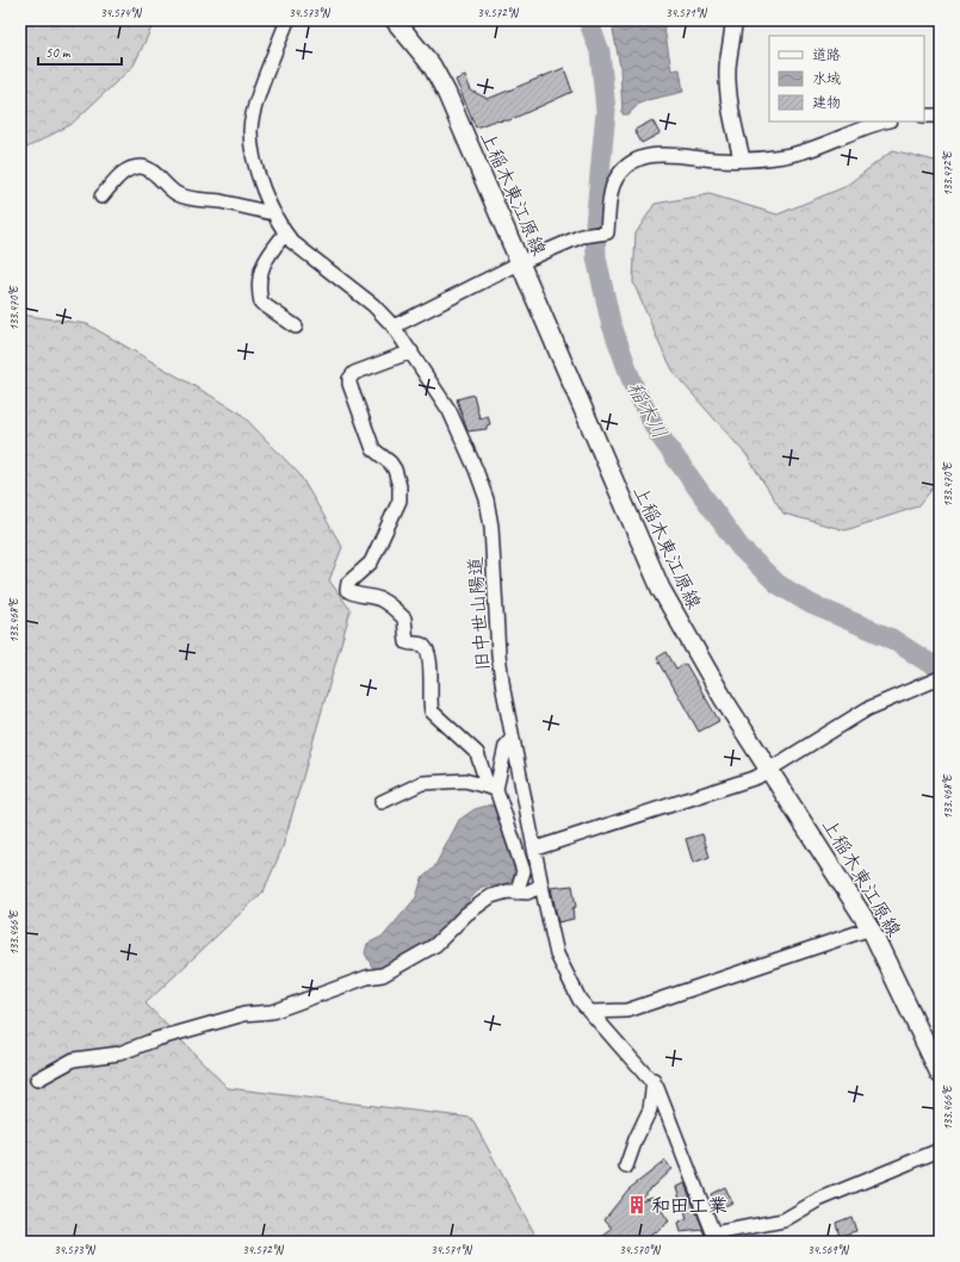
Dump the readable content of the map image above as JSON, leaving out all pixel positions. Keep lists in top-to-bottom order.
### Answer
{
  "streets": {
    "main road": ["上稲木東江原線"],
    "street": ["旧中世山陽道"]
  },
  "water": ["稲木川"],
  "places": {
    "building": ["和田工業"]
  },
  "legend": ["道路", "水域", "建物"],
  "scale_bar": "50 m",
  "coordinates": [
    "34.574°N",
    "34.573°N",
    "34.572°N",
    "34.571°N",
    "133.472°E",
    "133.470°E",
    "133.468°E",
    "133.466°E",
    "34.570°N",
    "34.569°N"
  ]
}
